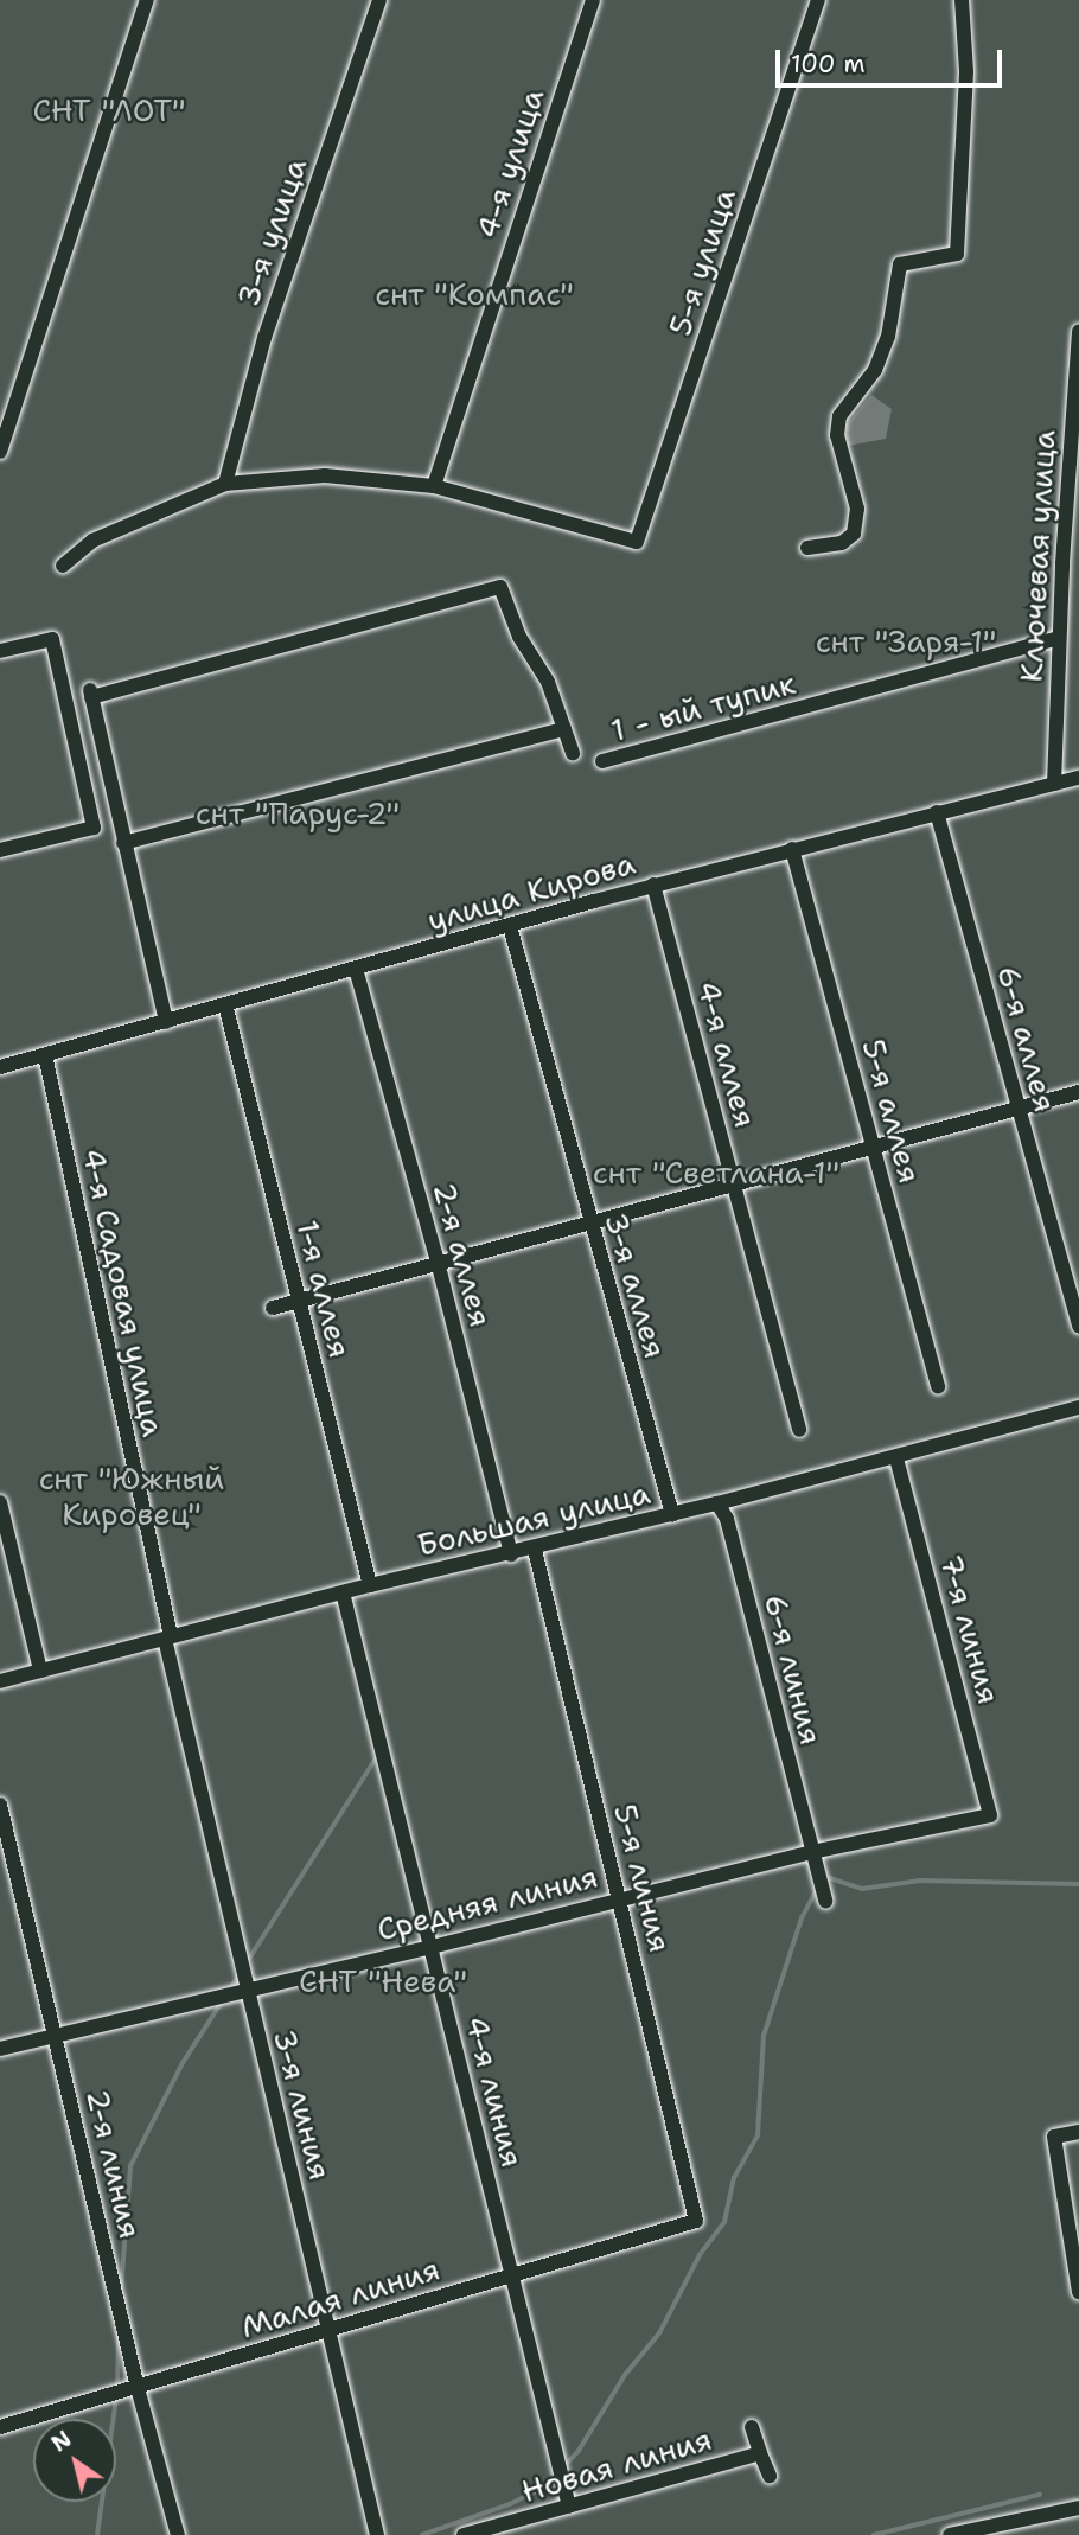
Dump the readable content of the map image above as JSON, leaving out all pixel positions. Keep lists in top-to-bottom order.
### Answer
{
  "streets": {
    "street": [
      "4-я улица",
      "3-я улица",
      "5-я улица",
      "Ключевая улица",
      "1 - ый тупик",
      "улица Кирова",
      "6-я аллея",
      "4-я аллея",
      "5-я аллея",
      "2-я аллея",
      "3-я аллея",
      "1-я аллея",
      "4-я Садовая улица",
      "Большая улица",
      "7-я линия",
      "6-я линия",
      "5-я линия",
      "Средняя линия",
      "4-я линия",
      "3-я линия",
      "2-я линия",
      "Малая линия",
      "Новая линия"
    ]
  },
  "crossings": [
    ["4-я улица", "5-я улица"],
    ["Ключевая улица", "1 - ый тупик"],
    ["Ключевая улица", "улица Кирова"],
    ["улица Кирова", "6-я аллея"],
    ["улица Кирова", "4-я аллея"],
    ["улица Кирова", "5-я аллея"],
    ["улица Кирова", "2-я аллея"],
    ["улица Кирова", "3-я аллея"],
    ["улица Кирова", "1-я аллея"],
    ["улица Кирова", "4-я Садовая улица"],
    ["2-я аллея", "Большая улица"],
    ["3-я аллея", "Большая улица"],
    ["1-я аллея", "Большая улица"],
    ["4-я Садовая улица", "Большая улица"],
    ["4-я Садовая улица", "3-я линия"],
    ["Большая улица", "7-я линия"],
    ["Большая улица", "6-я линия"],
    ["Большая улица", "5-я линия"],
    ["Большая улица", "4-я линия"],
    ["Большая улица", "3-я линия"],
    ["7-я линия", "Средняя линия"],
    ["6-я линия", "Средняя линия"],
    ["5-я линия", "Средняя линия"],
    ["5-я линия", "Малая линия"],
    ["Средняя линия", "4-я линия"],
    ["Средняя линия", "3-я линия"],
    ["Средняя линия", "2-я линия"],
    ["4-я линия", "Малая линия"],
    ["4-я линия", "Новая линия"],
    ["3-я линия", "Малая линия"],
    ["2-я линия", "Малая линия"]
  ],
  "parks": [
    "СНТ \"ЛОТ\"",
    "снт \"Компас\"",
    "снт \"Заря-1\"",
    "снт \"Парус-2\"",
    "снт \"Светлана-1\"",
    "снт \"Южный Кировец\"",
    "СНТ \"Нева\""
  ],
  "scale_bar": "100 m",
  "north": "top left"
}
